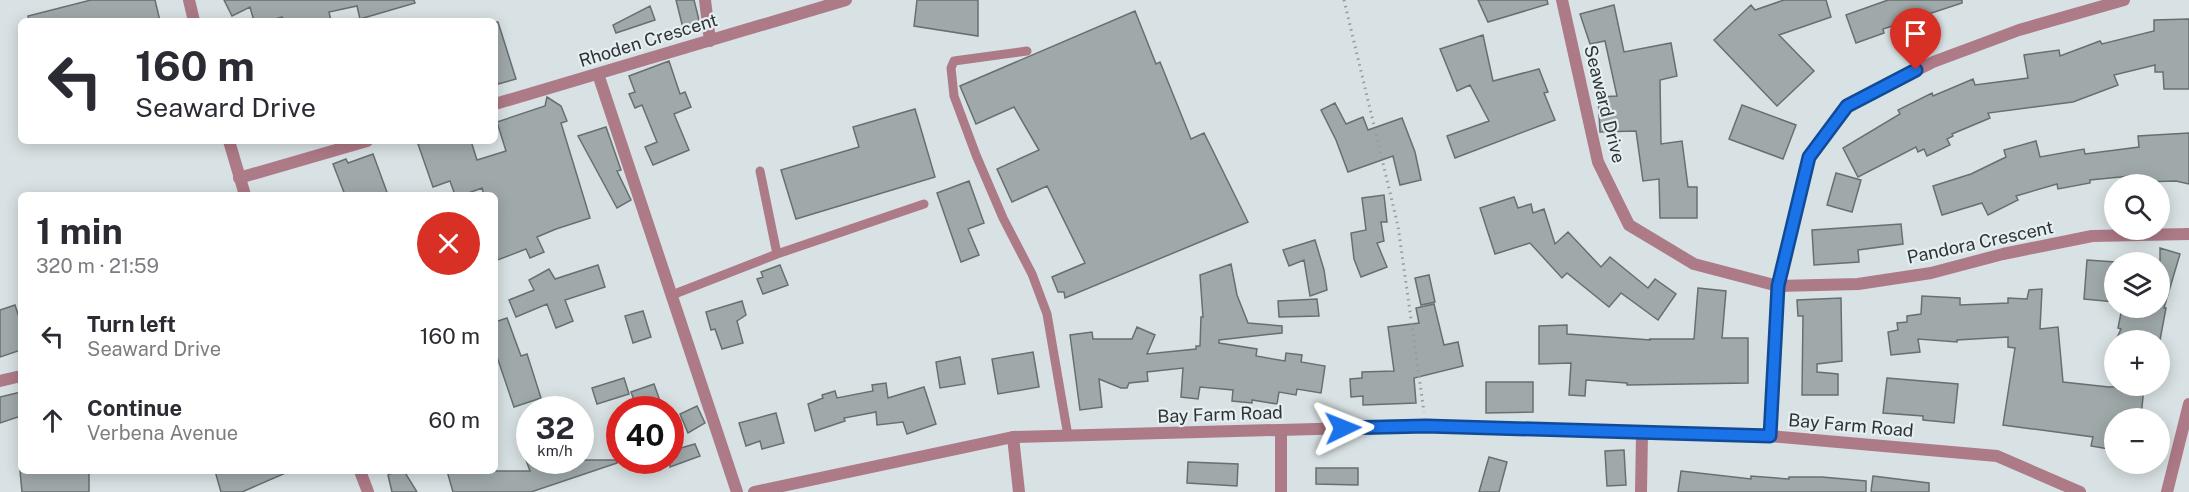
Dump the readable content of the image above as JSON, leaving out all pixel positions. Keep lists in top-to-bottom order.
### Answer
{
  "streets": {
    "street": [
      "Rhoden Crescent",
      "Seaward Drive",
      "Pandora Crescent",
      "Bay Farm Road"
    ]
  },
  "crossings": [
    ["Seaward Drive", "Pandora Crescent"]
  ],
  "page": {
    "turn": ["160 m", "Seaward Drive"],
    "map_buttons": ["+", "−"],
    "heading": ["1 min", "320 m · 21:59"],
    "list": [
      {
        "name": "Turn left",
        "note": "Seaward Drive",
        "value": "160 m"
      },
      {
        "name": "Continue",
        "note": "Verbena Avenue",
        "value": "60 m"
      }
    ],
    "speed": "32 km/h",
    "limit": "40"
  }
}
